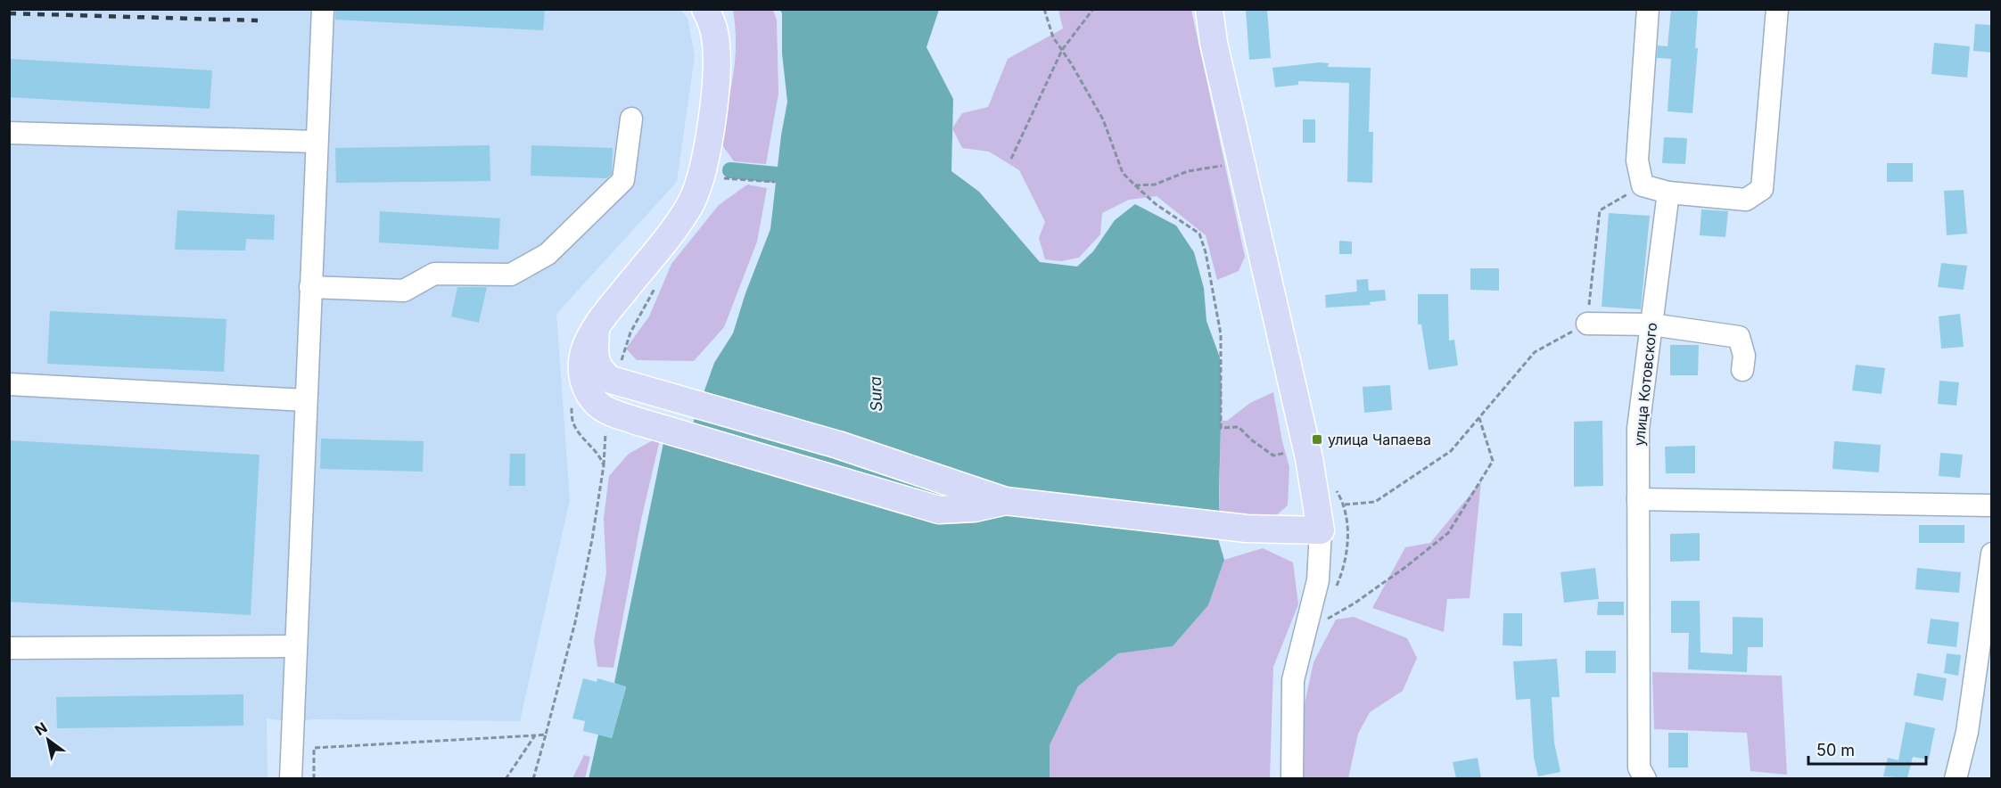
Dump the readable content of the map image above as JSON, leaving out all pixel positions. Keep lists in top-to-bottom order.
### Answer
{
  "streets": {
    "street": ["улица Котовского"]
  },
  "water": ["Sura"],
  "places": {
    "transit": ["улица Чапаева"]
  },
  "scale_bar": "50 m",
  "north": "top left"
}
